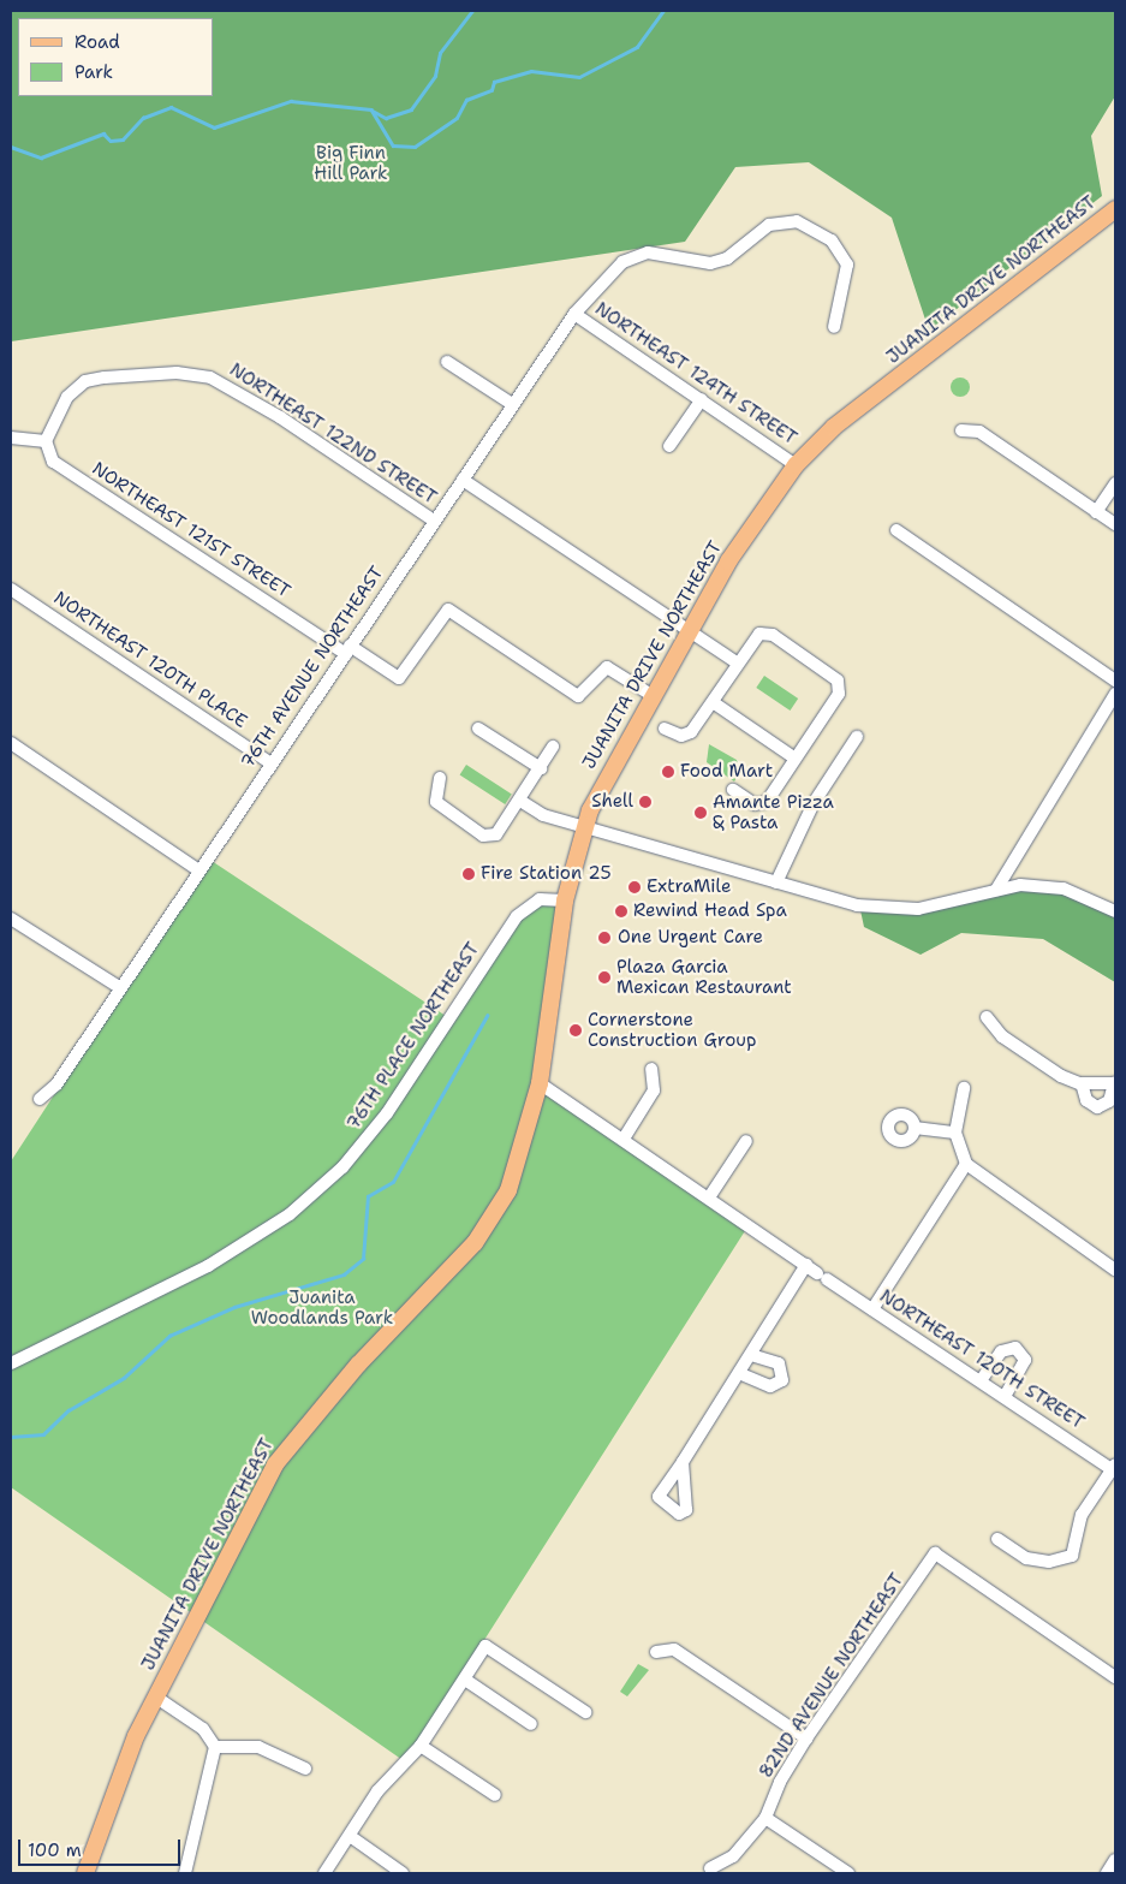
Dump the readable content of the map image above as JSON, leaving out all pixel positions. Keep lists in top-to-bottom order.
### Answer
{
  "streets": {
    "main road": ["JUANITA DRIVE NORTHEAST"],
    "street": [
      "NORTHEAST 124TH STREET",
      "NORTHEAST 122ND STREET",
      "NORTHEAST 121ST STREET",
      "NORTHEAST 120TH PLACE",
      "76TH AVENUE NORTHEAST",
      "76TH PLACE NORTHEAST",
      "NORTHEAST 120TH STREET",
      "82ND AVENUE NORTHEAST"
    ]
  },
  "crossings": [
    ["JUANITA DRIVE NORTHEAST", "NORTHEAST 124TH STREET"],
    ["JUANITA DRIVE NORTHEAST", "NORTHEAST 121ST STREET"],
    ["JUANITA DRIVE NORTHEAST", "76TH PLACE NORTHEAST"],
    ["JUANITA DRIVE NORTHEAST", "NORTHEAST 120TH STREET"],
    ["NORTHEAST 124TH STREET", "76TH AVENUE NORTHEAST"],
    ["NORTHEAST 122ND STREET", "NORTHEAST 121ST STREET"],
    ["NORTHEAST 122ND STREET", "76TH AVENUE NORTHEAST"],
    ["NORTHEAST 121ST STREET", "76TH AVENUE NORTHEAST"],
    ["NORTHEAST 120TH PLACE", "76TH AVENUE NORTHEAST"]
  ],
  "parks": ["Big Finn Hill Park", "Juanita Woodlands Park"],
  "places": [
    "Food Mart",
    "Shell",
    "Amante Pizza & Pasta",
    "Fire Station 25",
    "ExtraMile",
    "Rewind Head Spa",
    "One Urgent Care",
    "Plaza Garcia Mexican Restaurant",
    "Cornerstone Construction Group"
  ],
  "legend": ["Road", "Park"],
  "scale_bar": "100 m"
}
